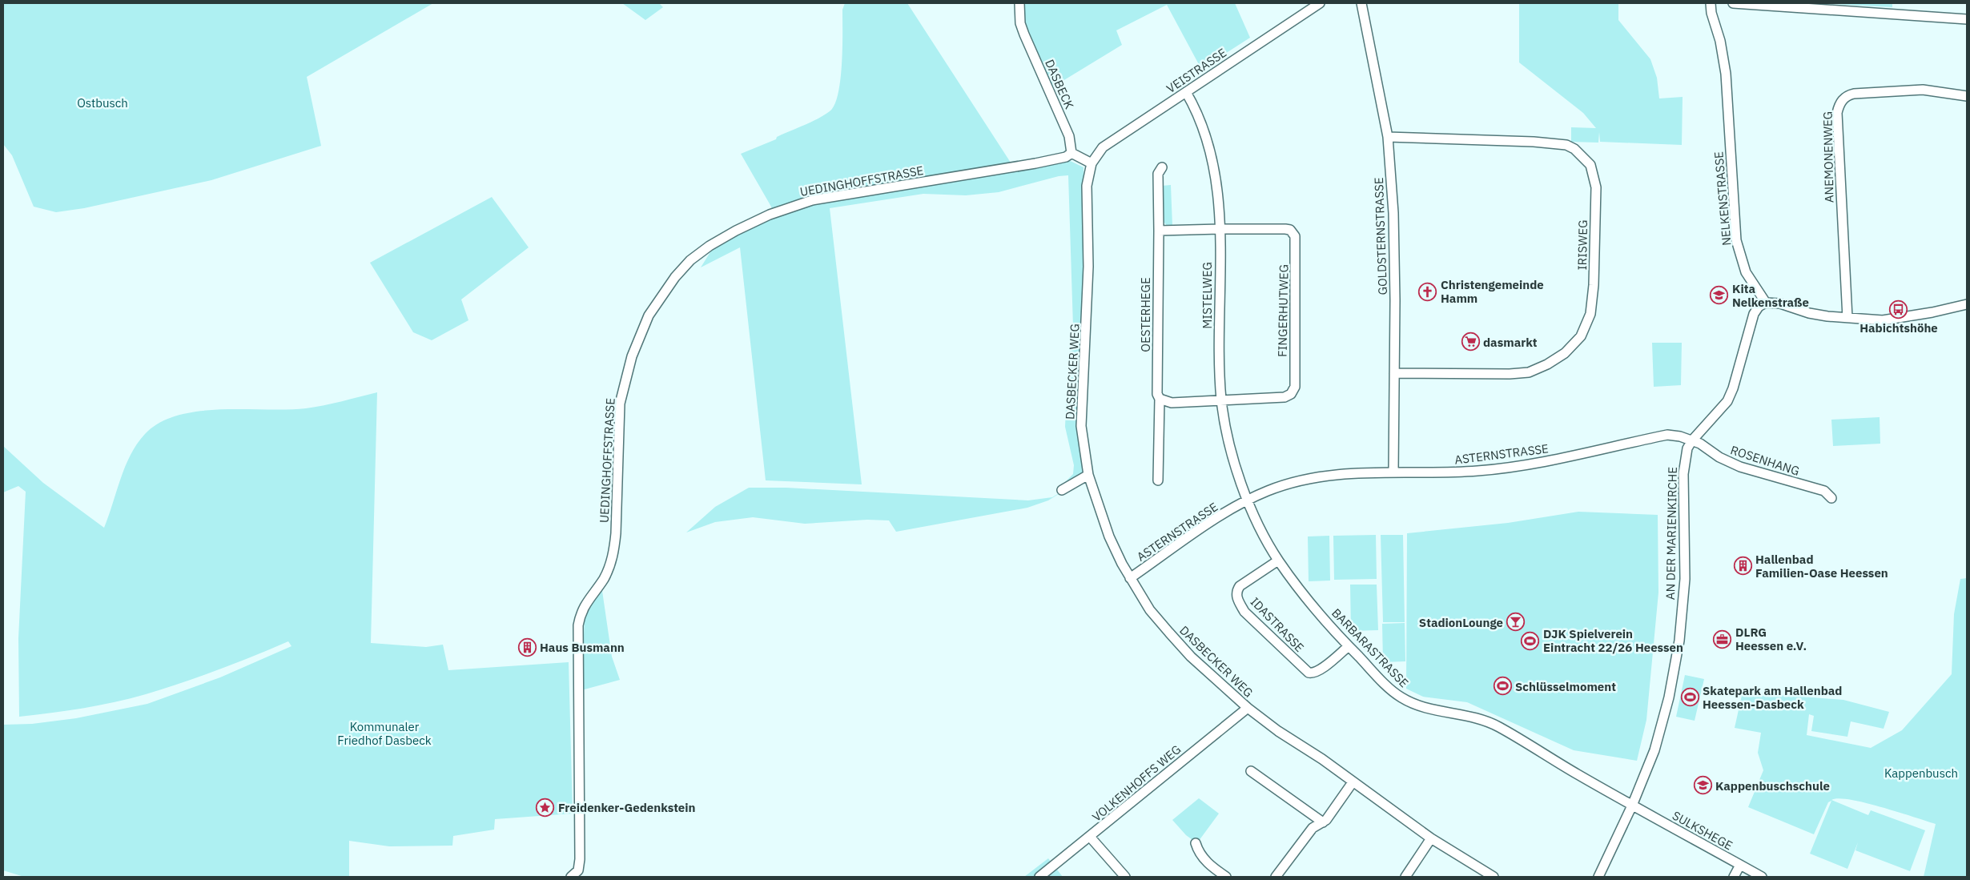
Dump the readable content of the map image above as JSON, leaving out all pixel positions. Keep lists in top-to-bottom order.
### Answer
{
  "streets": {
    "street": [
      "VEISTRASSE",
      "DASBECK",
      "ANEMONENWEG",
      "UEDINGHOFFSTRASSE",
      "NELKENSTRASSE",
      "GOLDSTERNSTRASSE",
      "IRISWEG",
      "MISTELWEG",
      "FINGERHUTWEG",
      "OESTERHEGE",
      "DASBECKER WEG",
      "ASTERNSTRASSE",
      "ROSENHANG",
      "AN DER MARIENKIRCHE",
      "IDASTRASSE",
      "BARBARASTRASSE",
      "VOLKENHOFFS WEG",
      "SULKSHEGE"
    ]
  },
  "crossings": [
    ["VEISTRASSE", "MISTELWEG"],
    ["VEISTRASSE", "DASBECKER WEG"],
    ["DASBECK", "UEDINGHOFFSTRASSE"],
    ["GOLDSTERNSTRASSE", "IRISWEG"],
    ["GOLDSTERNSTRASSE", "ASTERNSTRASSE"],
    ["MISTELWEG", "FINGERHUTWEG"],
    ["MISTELWEG", "ASTERNSTRASSE"],
    ["MISTELWEG", "BARBARASTRASSE"],
    ["DASBECKER WEG", "ASTERNSTRASSE"],
    ["DASBECKER WEG", "VOLKENHOFFS WEG"],
    ["ASTERNSTRASSE", "ROSENHANG"],
    ["ASTERNSTRASSE", "AN DER MARIENKIRCHE"],
    ["ASTERNSTRASSE", "BARBARASTRASSE"],
    ["ROSENHANG", "AN DER MARIENKIRCHE"],
    ["AN DER MARIENKIRCHE", "BARBARASTRASSE"],
    ["AN DER MARIENKIRCHE", "SULKSHEGE"],
    ["IDASTRASSE", "BARBARASTRASSE"],
    ["BARBARASTRASSE", "SULKSHEGE"]
  ],
  "parks": ["Ostbusch", "Kommunaler Friedhof Dasbeck", "Kappenbusch"],
  "places": {
    "church": ["Christengemeinde Hamm"],
    "school or university": ["Kita Nelkenstraße", "Kappenbuschschule"],
    "bus stop": ["Habichtshöhe"],
    "supermarket": ["dasmarkt"],
    "building": ["Hallenbad Familien-Oase Heessen", "Haus Busmann"],
    "bar": ["StadionLounge"],
    "office": ["DLRG Heessen e.V."],
    "sports": ["DJK Spielverein Eintracht 22/26 Heessen", "Schlüsselmoment", "Skatepark am Hallenbad Heessen-Dasbeck"],
    "place": ["Freidenker-Gedenkstein"]
  }
}
